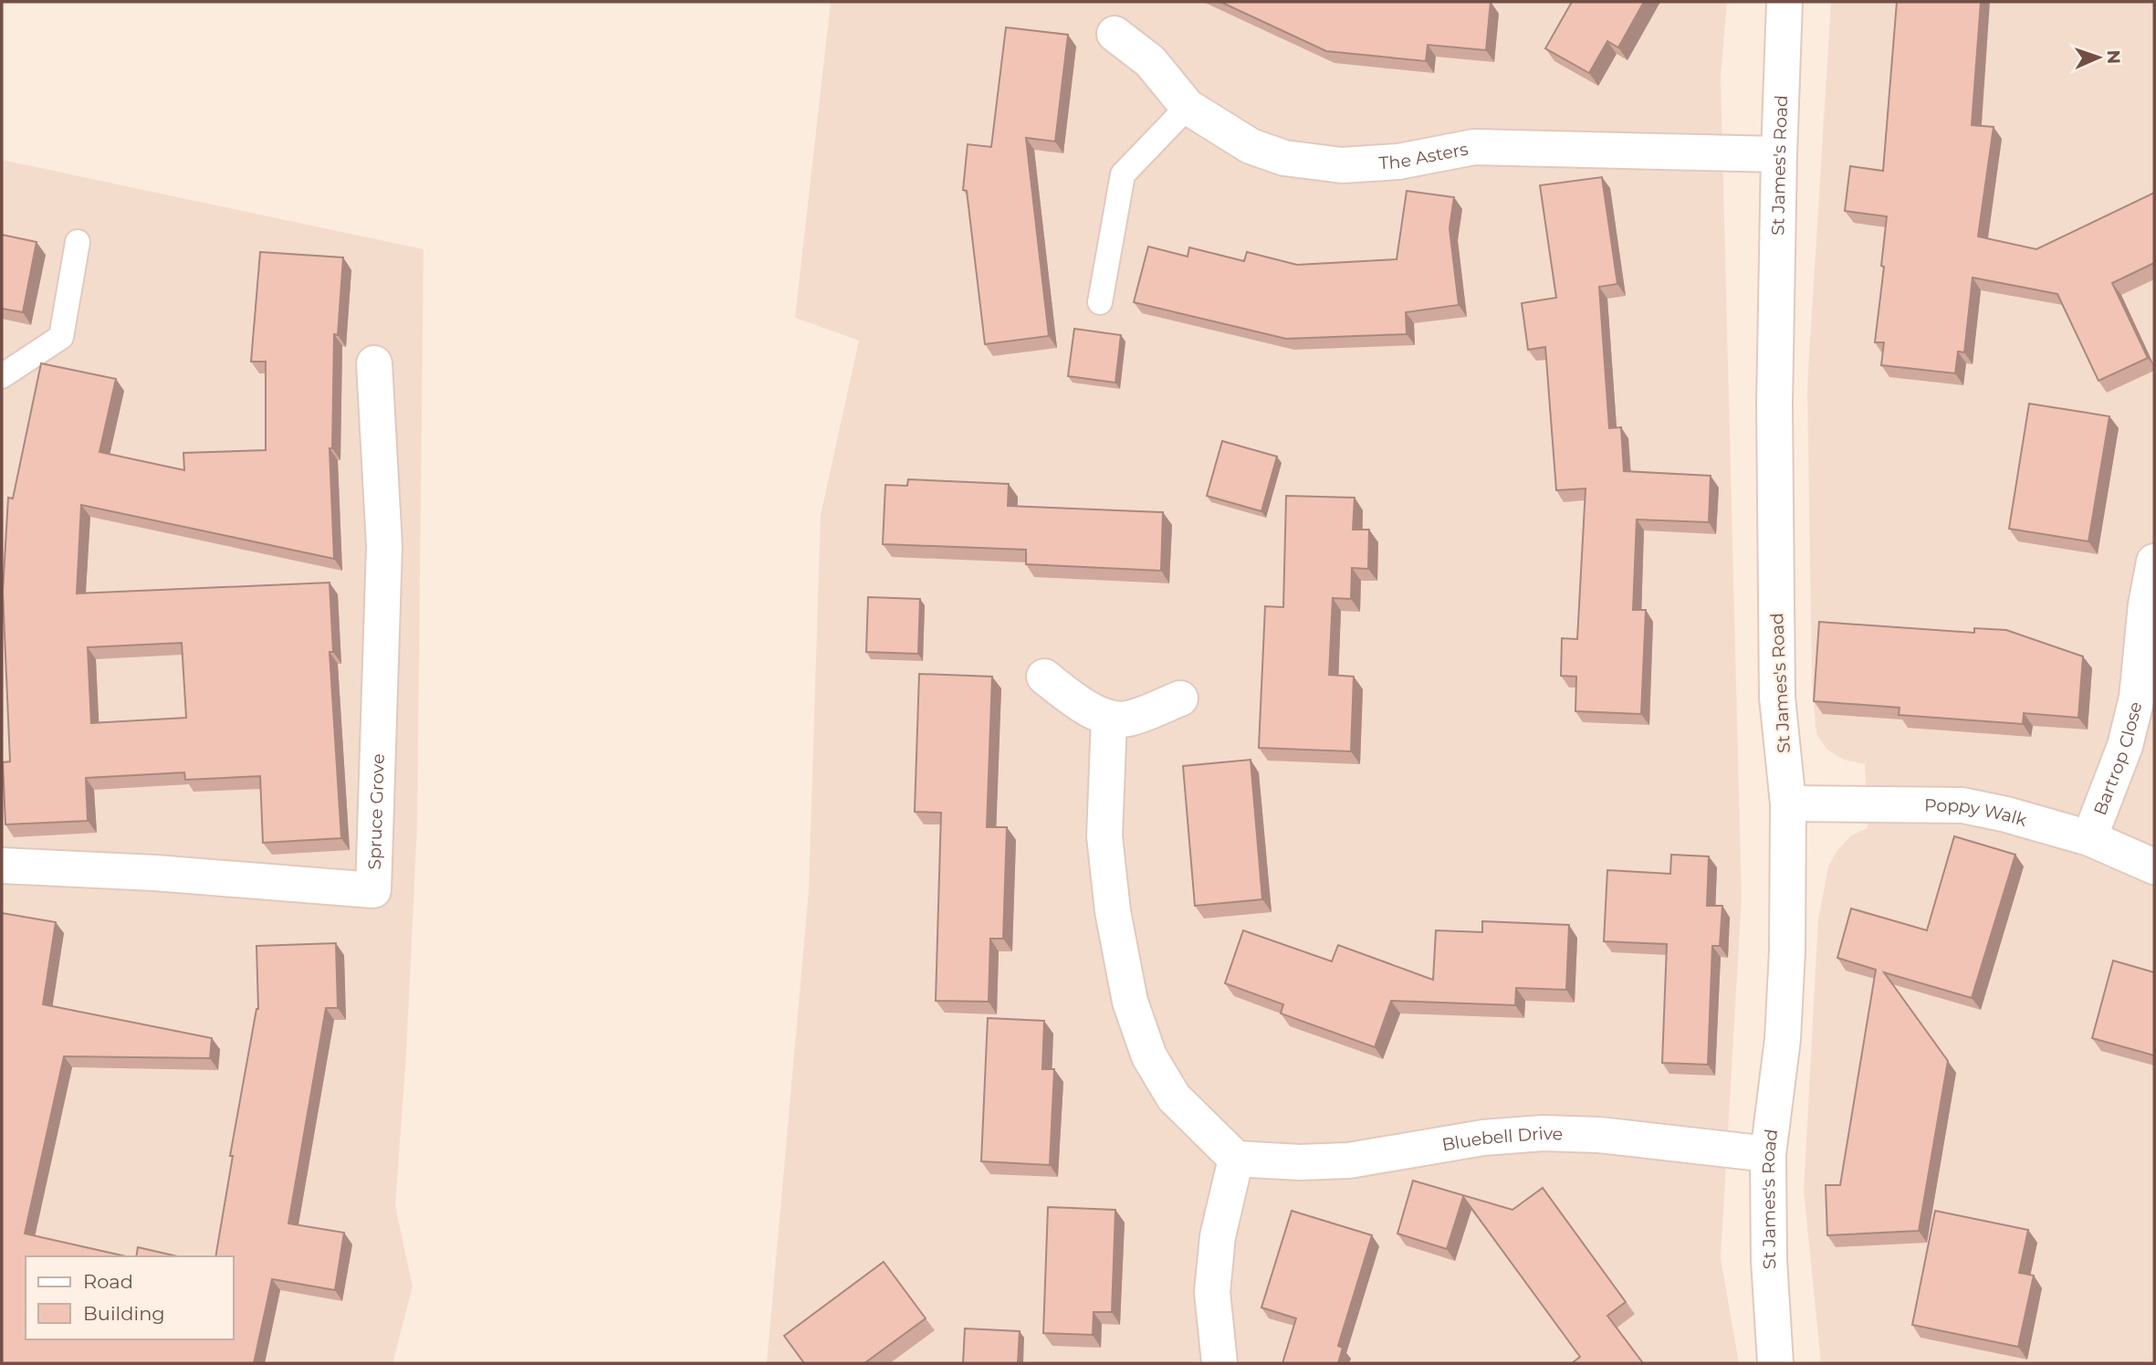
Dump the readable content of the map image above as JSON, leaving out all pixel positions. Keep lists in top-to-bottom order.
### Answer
{
  "streets": {
    "street": [
      "The Asters",
      "St James's Road",
      "Bartrop Close",
      "Spruce Grove",
      "Poppy Walk",
      "Bluebell Drive"
    ]
  },
  "crossings": [
    ["The Asters", "St James's Road"],
    ["St James's Road", "Poppy Walk"],
    ["St James's Road", "Bluebell Drive"],
    ["Bartrop Close", "Poppy Walk"]
  ],
  "legend": ["Road", "Building"],
  "north": "right"
}
